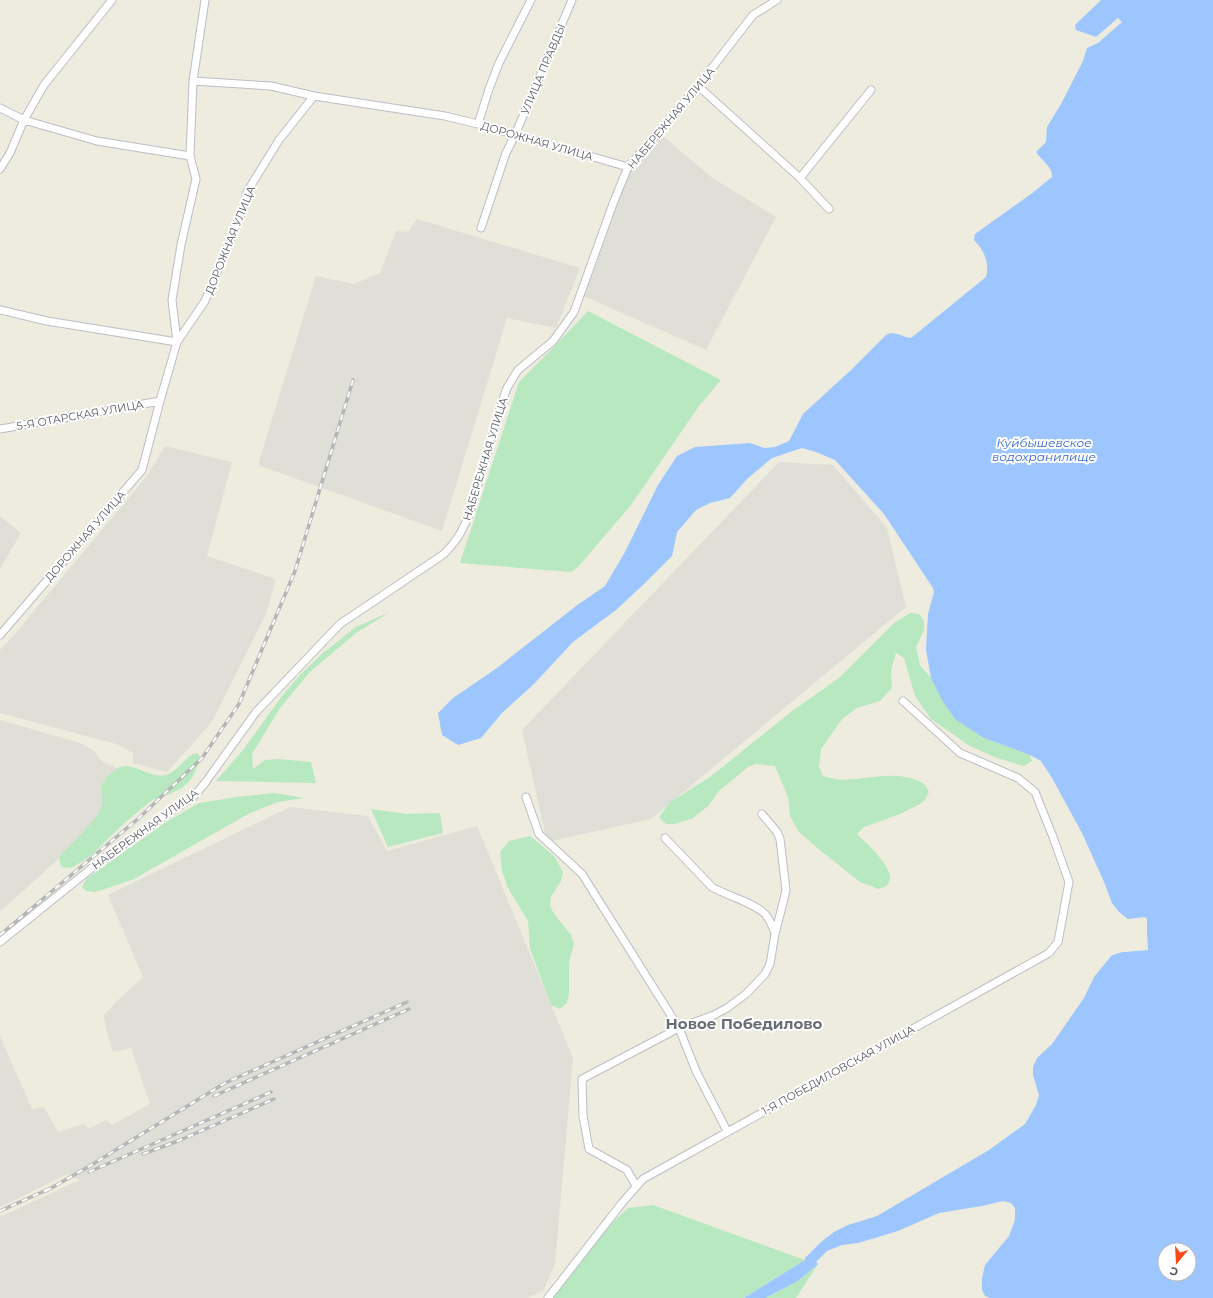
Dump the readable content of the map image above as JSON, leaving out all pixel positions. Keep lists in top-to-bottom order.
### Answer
{
  "streets": {
    "street": [
      "УЛИЦА ПРАВДЫ",
      "НАБЕРЕЖНАЯ УЛИЦА",
      "ДОРОЖНАЯ УЛИЦА",
      "5-Я ОТАРСКАЯ УЛИЦА",
      "1-Я ПОБЕДИЛОВСКАЯ УЛИЦА"
    ]
  },
  "crossings": [
    ["УЛИЦА ПРАВДЫ", "ДОРОЖНАЯ УЛИЦА"],
    ["НАБЕРЕЖНАЯ УЛИЦА", "ДОРОЖНАЯ УЛИЦА"],
    ["ДОРОЖНАЯ УЛИЦА", "5-Я ОТАРСКАЯ УЛИЦА"]
  ],
  "districts": ["Новое Победилово"],
  "water": ["Куйбышевское водохранилище"],
  "north": "bottom"
}
